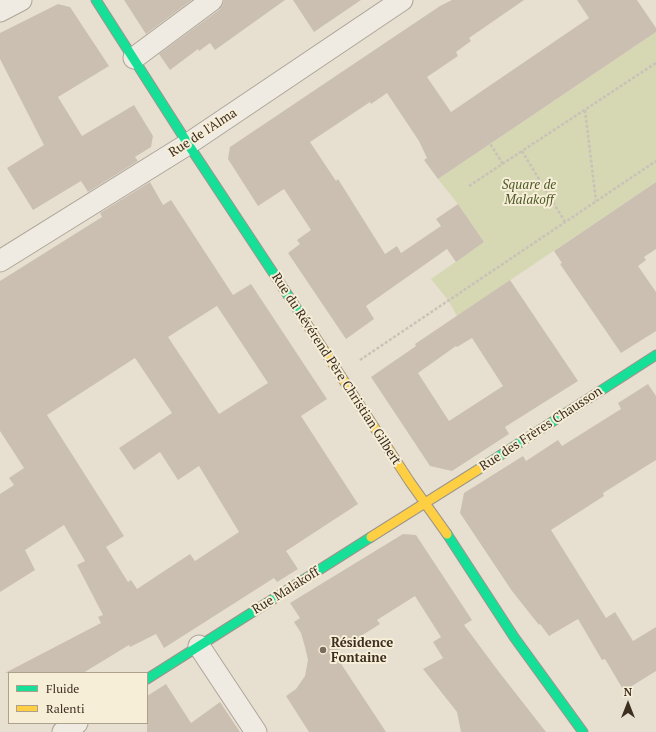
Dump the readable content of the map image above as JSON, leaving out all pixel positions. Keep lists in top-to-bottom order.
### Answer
{
  "streets": {
    "street": [
      "Rue de l'Alma",
      "Rue du Révérend Père Christian Gilbert",
      "Rue des Frères Chausson",
      "Rue Malakoff"
    ]
  },
  "crossings": [
    ["Rue de l'Alma", "Rue du Révérend Père Christian Gilbert"],
    ["Rue du Révérend Père Christian Gilbert", "Rue des Frères Chausson"],
    ["Rue du Révérend Père Christian Gilbert", "Rue Malakoff"],
    ["Rue des Frères Chausson", "Rue Malakoff"]
  ],
  "parks": ["Square de Malakoff"],
  "places": ["Résidence Fontaine"],
  "legend": ["Fluide", "Ralenti"],
  "north": "top"
}
